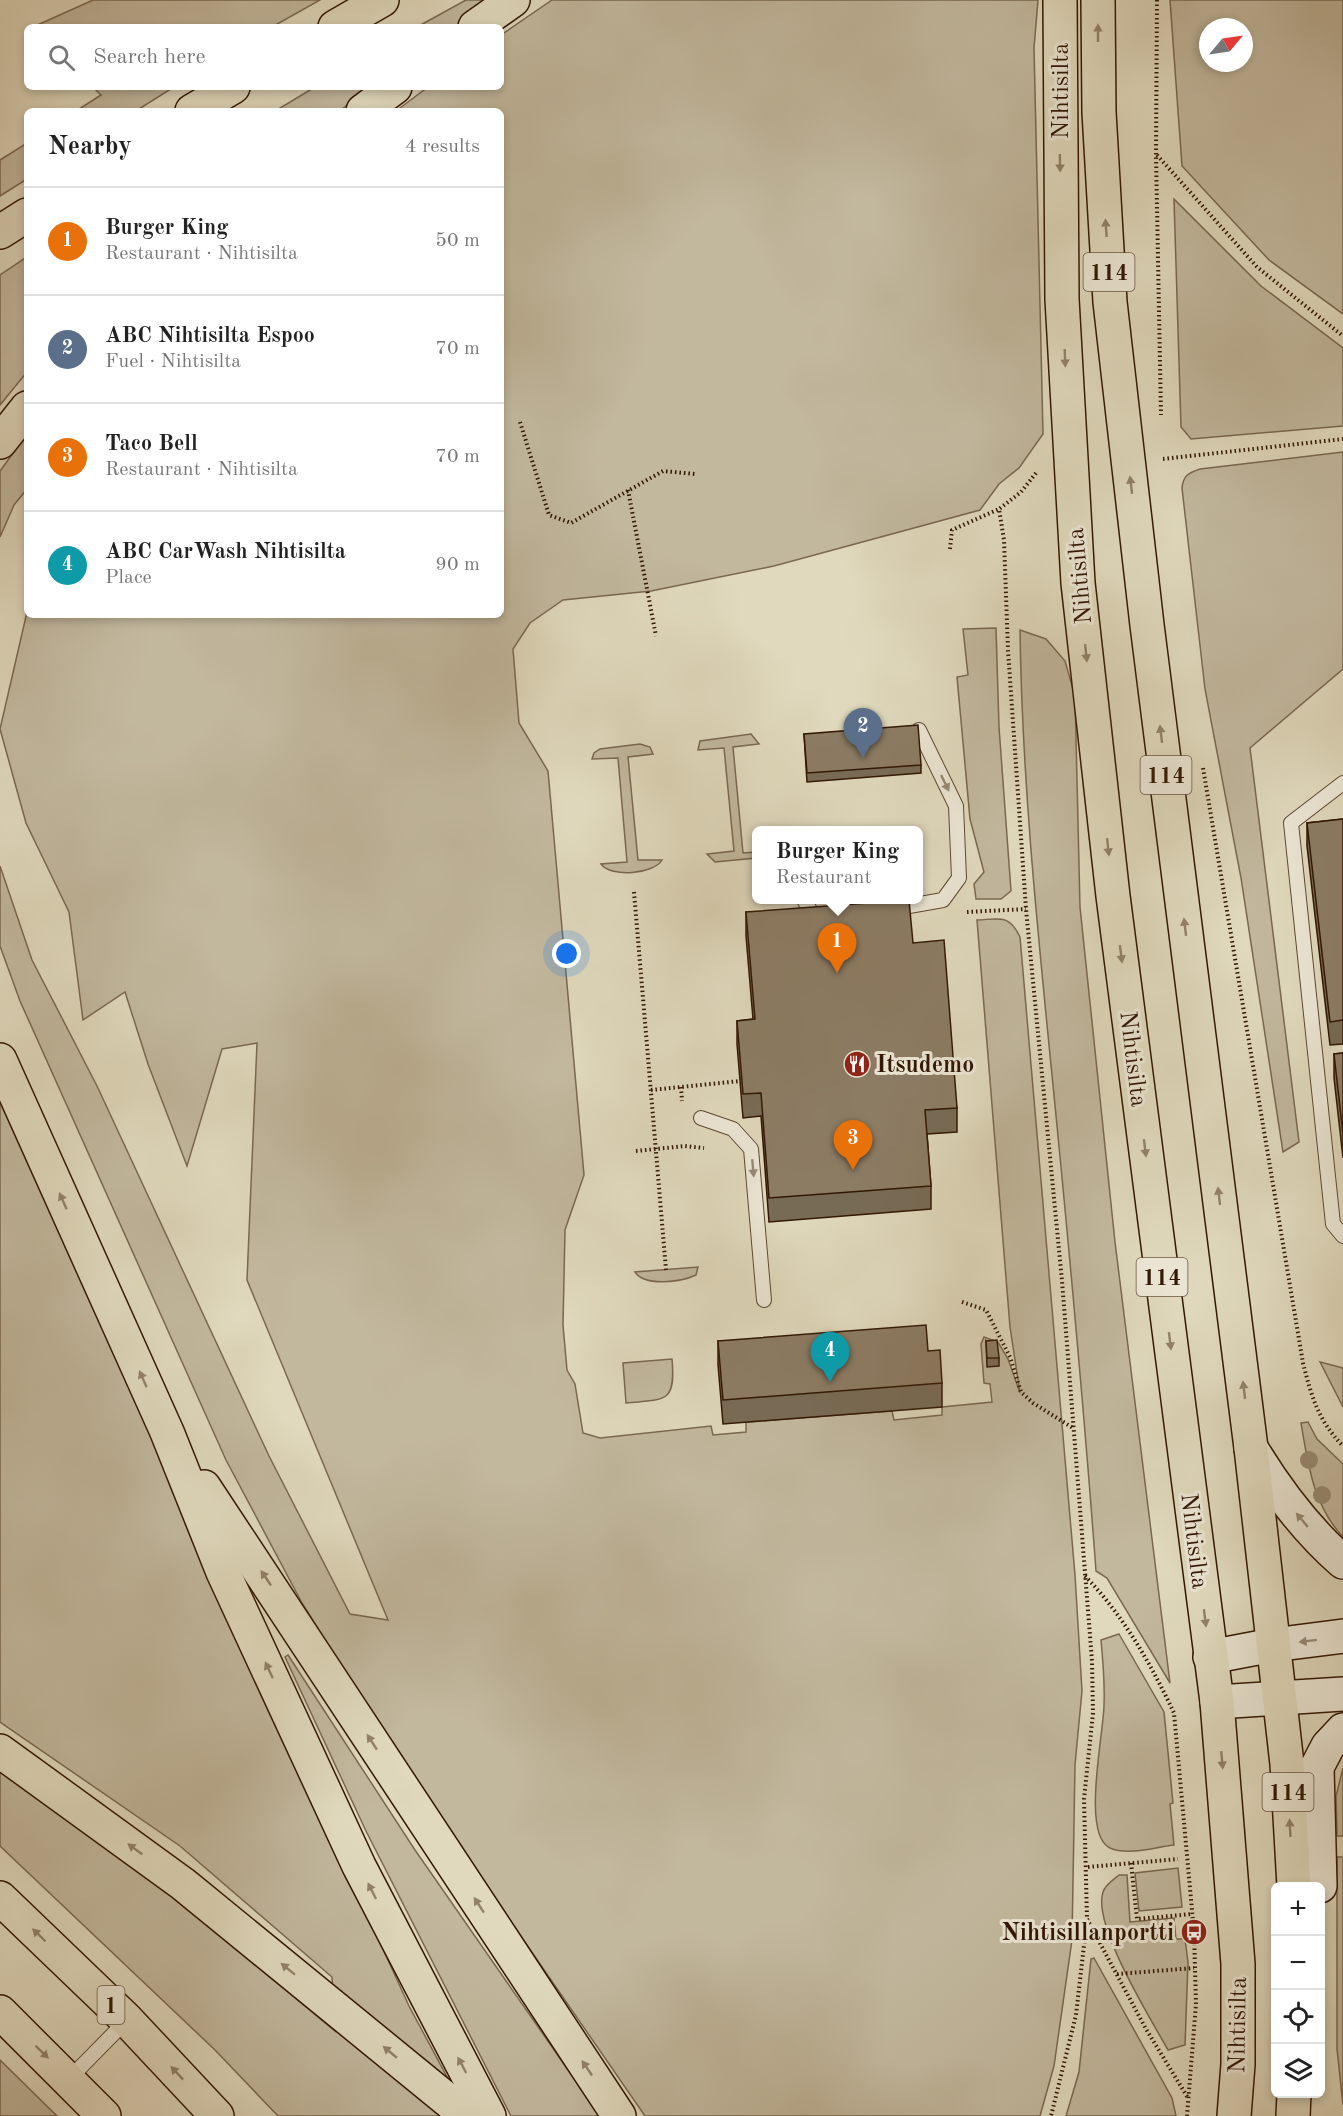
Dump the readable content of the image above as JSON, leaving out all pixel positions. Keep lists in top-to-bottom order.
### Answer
{
  "streets": {
    "main road": ["Nihtisilta", "114", "1"]
  },
  "places": {
    "restaurant": ["Itsudemo"],
    "bus stop": ["Nihtisillanportti"]
  },
  "north": "top right",
  "page": {
    "search": "Search here",
    "heading": ["Nearby", "4 results"],
    "list": [
      {
        "mark": "1",
        "name": "Burger King",
        "note": "Restaurant · Nihtisilta",
        "value": "50 m"
      },
      {
        "mark": "2",
        "name": "ABC Nihtisilta Espoo",
        "note": "Fuel · Nihtisilta",
        "value": "70 m"
      },
      {
        "mark": "3",
        "name": "Taco Bell",
        "note": "Restaurant · Nihtisilta",
        "value": "70 m"
      },
      {
        "mark": "4",
        "name": "ABC CarWash Nihtisilta",
        "note": "Place",
        "value": "90 m"
      }
    ],
    "pins": [
      "2",
      "1",
      "3",
      "4"
    ],
    "popup": ["Burger King", "Restaurant"],
    "map_buttons": ["+", "−"]
  }
}
